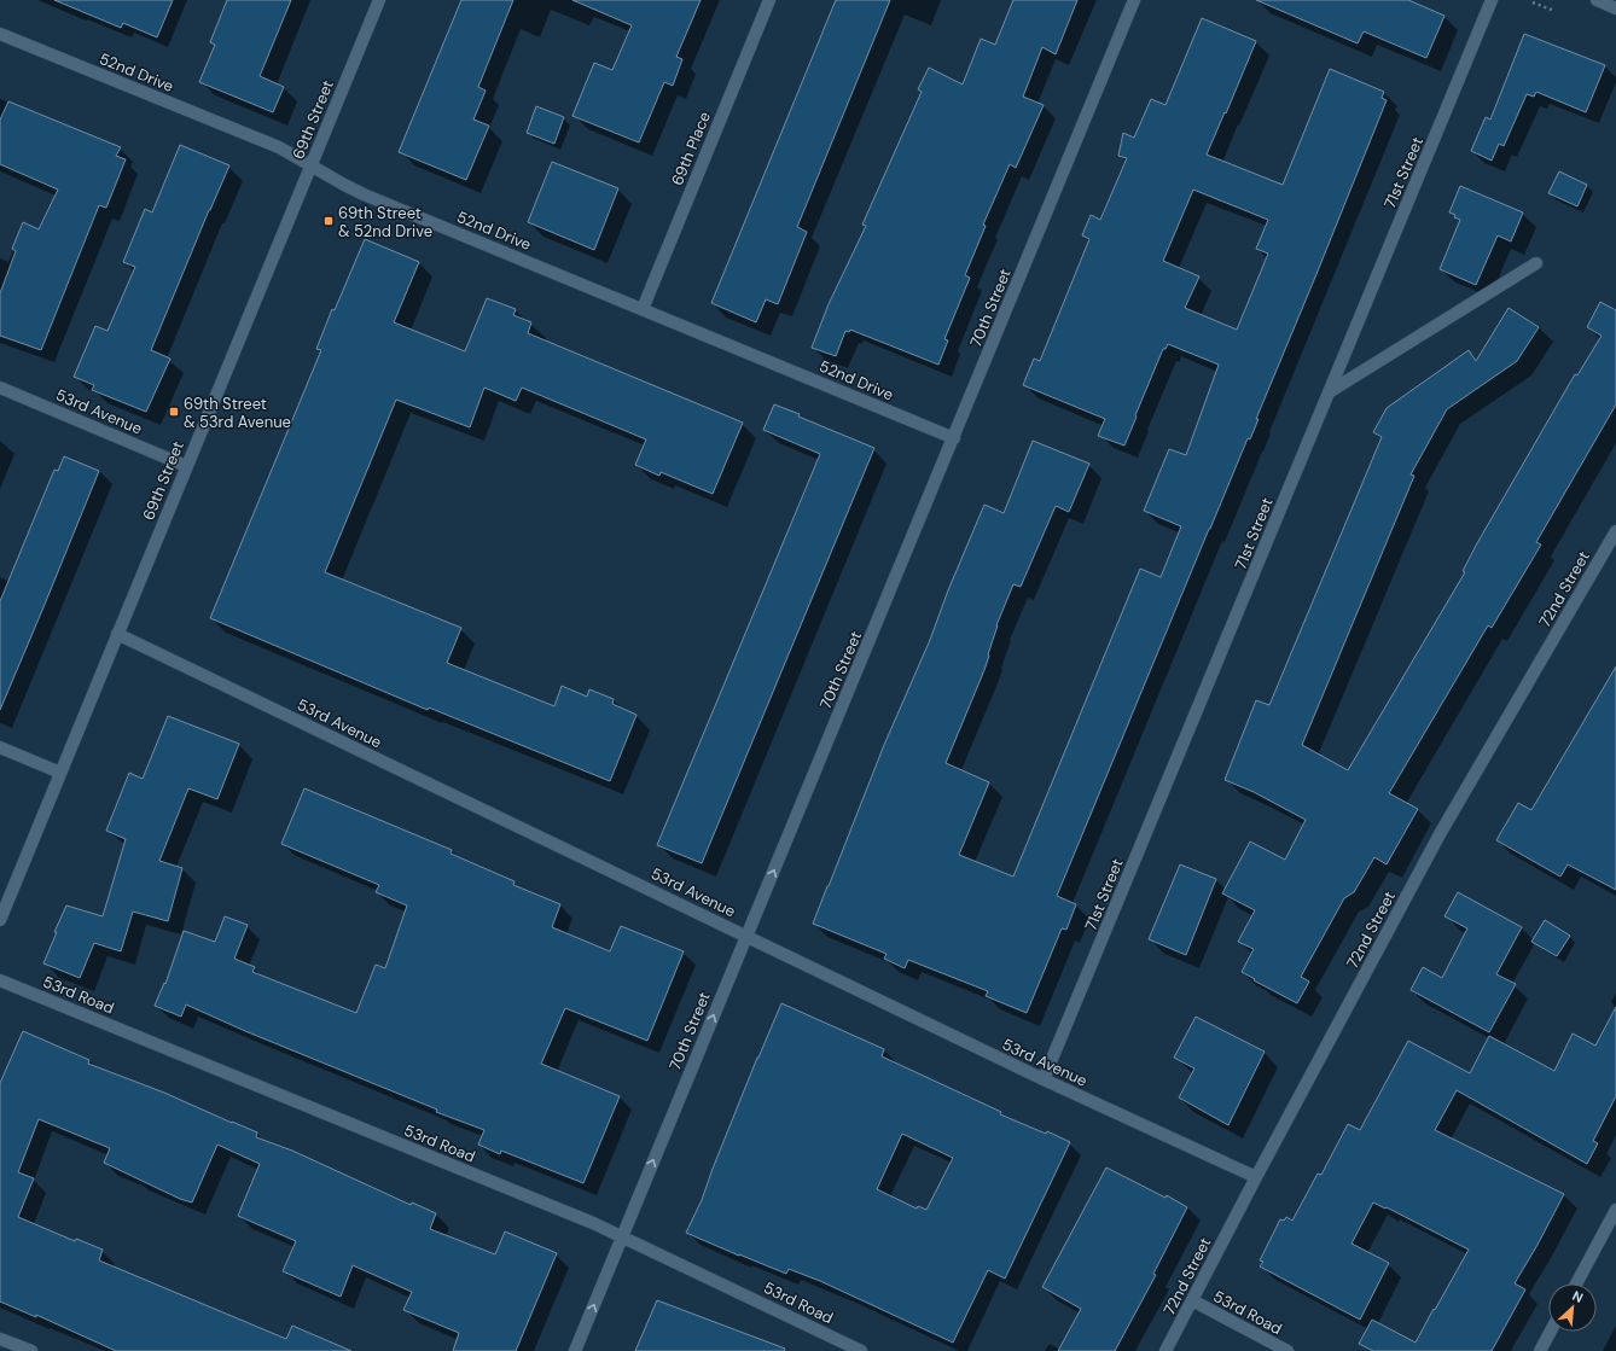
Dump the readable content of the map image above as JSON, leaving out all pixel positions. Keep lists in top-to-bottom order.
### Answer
{
  "streets": {
    "street": [
      "52nd Drive",
      "69th Street",
      "69th Place",
      "71st Street",
      "70th Street",
      "53rd Avenue",
      "72nd Street",
      "53rd Road"
    ]
  },
  "crossings": [
    ["52nd Drive", "69th Street"],
    ["52nd Drive", "69th Place"],
    ["52nd Drive", "70th Street"],
    ["69th Street", "53rd Avenue"],
    ["71st Street", "53rd Avenue"],
    ["70th Street", "53rd Avenue"],
    ["70th Street", "53rd Road"],
    ["53rd Avenue", "72nd Street"],
    ["72nd Street", "53rd Road"]
  ],
  "one_way": ["70th Street"],
  "places": {
    "transit": ["69th Street & 52nd Drive", "69th Street & 53rd Avenue"]
  },
  "north": "top right"
}
